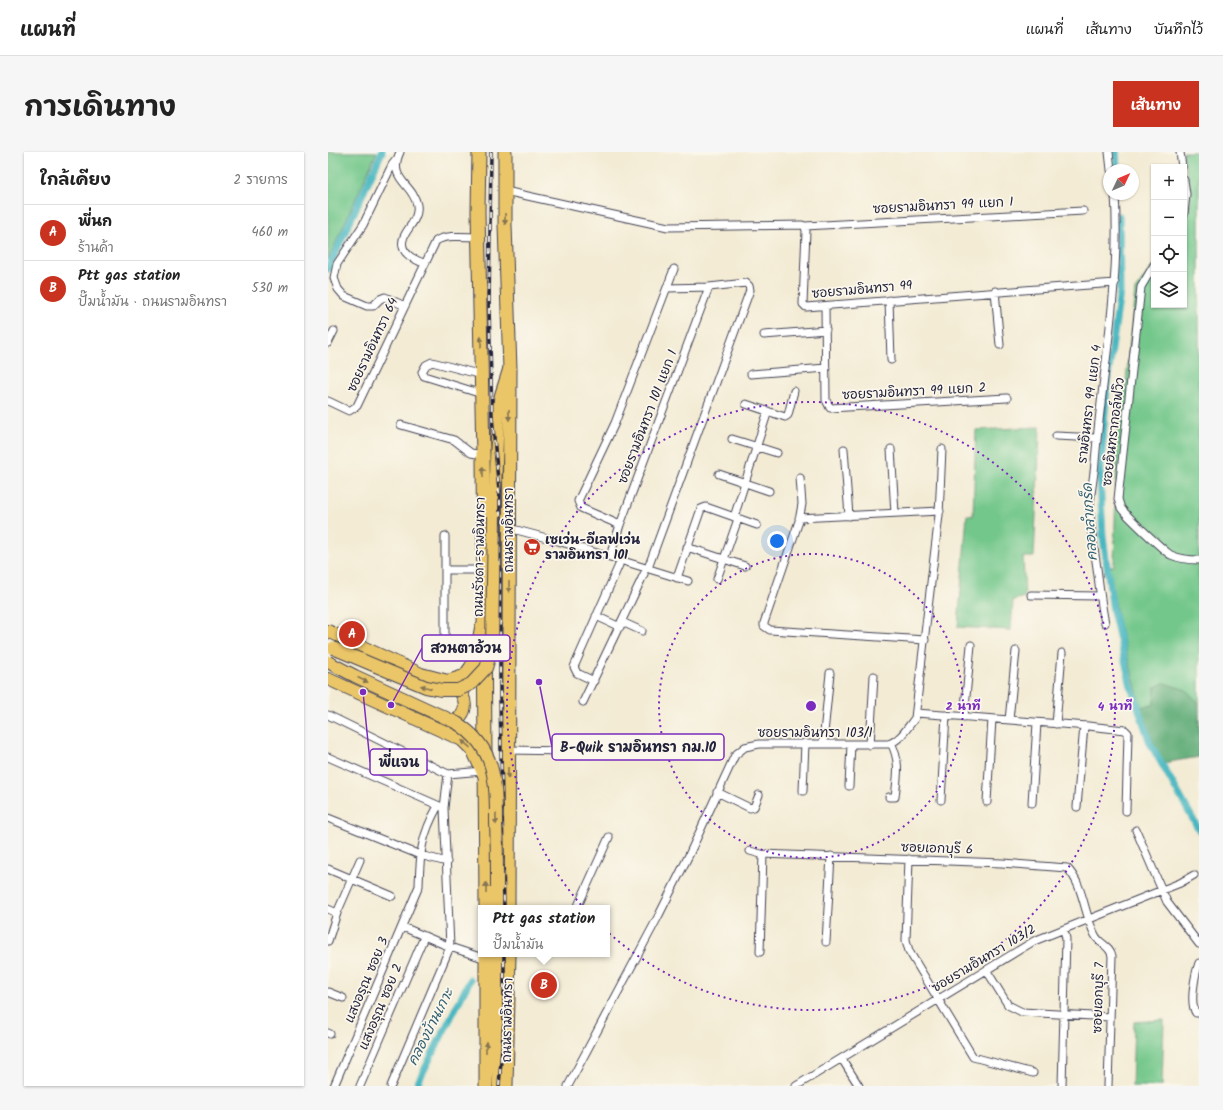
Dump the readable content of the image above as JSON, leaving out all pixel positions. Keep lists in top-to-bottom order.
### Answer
{
  "streets": {
    "highway": ["ถนนรามอินทรา"],
    "main road": ["ถนนรัชดา-รามอินทรา"],
    "street": [
      "ซอยรามอินทรา 99 แยก 1",
      "ซอยรามอินทรา 99",
      "ซอยรามอินทรา 64",
      "ซอยรามอินทรา 99 แยก 2",
      "รามอินทรา 99 แยก 4",
      "ซอยรามอินทรา 101 แยก 1",
      "ซอยอินทรากอล์ฟวิว",
      "ซอยรามอินทรา 103/1",
      "ซอยเอกบุรี 6",
      "ซอยรามอินทรา 103/2",
      "แสงอรุณ ซอย 3",
      "ซอยเอกบุรี 7",
      "แสงอรุณ ซอย 2"
    ]
  },
  "crossings": [
    ["ซอยรามอินทรา 99 แยก 1", "ซอยรามอินทรา 99"],
    ["ซอยรามอินทรา 99", "ซอยรามอินทรา 99 แยก 2"],
    ["ซอยรามอินทรา 99", "รามอินทรา 99 แยก 4"],
    ["ซอยรามอินทรา 64", "ถนนรามอินทรา"],
    ["ถนนรามอินทรา", "ถนนรัชดา-รามอินทรา"],
    ["ซอยเอกบุรี 6", "ซอยรามอินทรา 103/2"],
    ["ซอยเอกบุรี 6", "ซอยเอกบุรี 7"],
    ["ซอยรามอินทรา 103/2", "ซอยเอกบุรี 7"]
  ],
  "water": ["คลองลำเกร็ด", "คลองบ้านเกาะ"],
  "places": {
    "supermarket": ["เซเว่น-อีเลฟเว่น รามอินทรา 101"],
    "other": ["B-Quik รามอินทรา กม.10", "พี่แจน", "สวนตาอ้วน"]
  },
  "north": "top right",
  "page": {
    "header": "แผนที่",
    "nav": ["แผนที่", "เส้นทาง", "บันทึกไว้"],
    "title": "การเดินทาง",
    "buttons": "เส้นทาง",
    "heading": ["ใกล้เคียง", "2 รายการ"],
    "map_buttons": ["+", "−"],
    "list": [
      {
        "mark": "A",
        "name": "พี่นก",
        "note": "ร้านค้า",
        "value": "460 m"
      },
      {
        "mark": "B",
        "name": "Ptt gas station",
        "note": "ปั๊มน้ำมัน · ถนนรามอินทรา",
        "value": "530 m"
      }
    ],
    "pins": ["A", "B"],
    "popup": ["Ptt gas station", "ปั๊มน้ำมัน"]
  },
  "rings": ["2 นาที", "4 นาที"]
}
